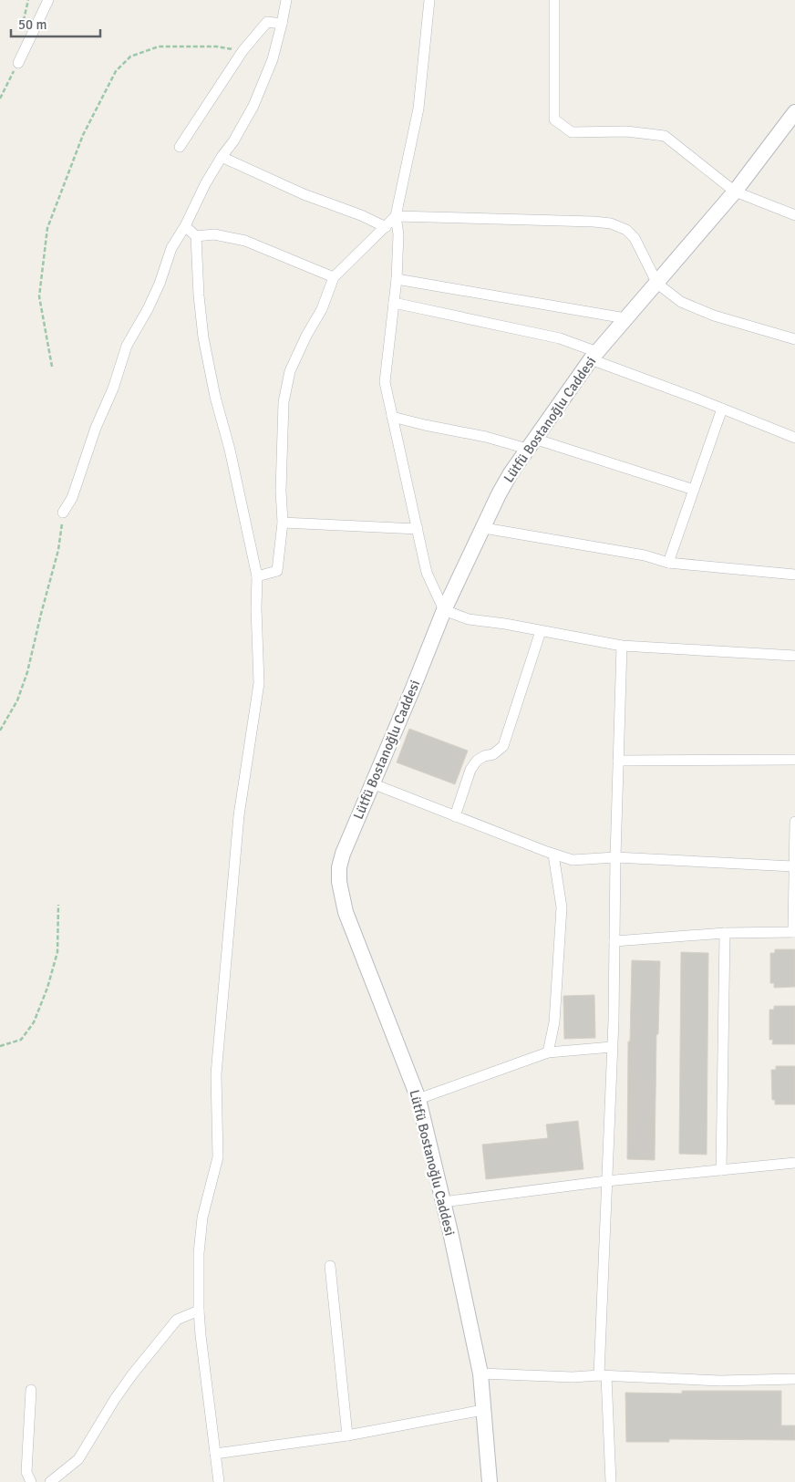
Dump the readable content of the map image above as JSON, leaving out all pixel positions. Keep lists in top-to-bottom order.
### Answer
{
  "streets": {
    "street": ["Lütfü Bostanoğlu Caddesi"]
  },
  "scale_bar": "50 m"
}
